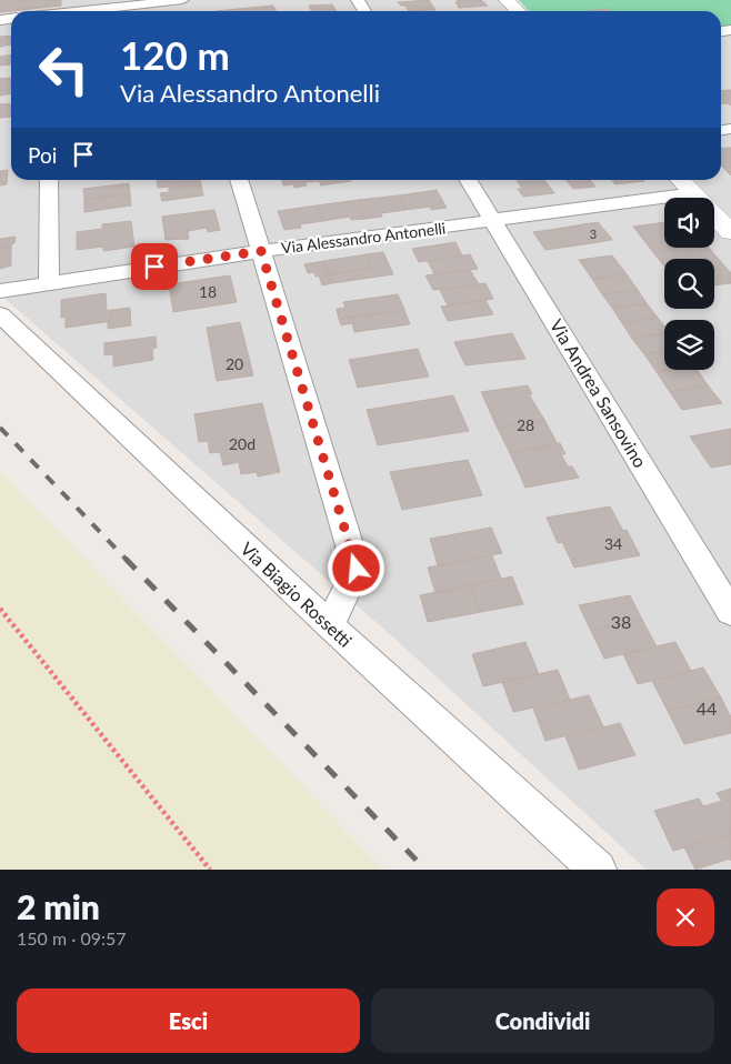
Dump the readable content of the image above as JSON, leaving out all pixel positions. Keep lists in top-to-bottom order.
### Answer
{
  "streets": {
    "street": ["Via Alessandro Antonelli", "Via Andrea Sansovino", "Via Biagio Rossetti"]
  },
  "crossings": [
    ["Via Alessandro Antonelli", "Via Andrea Sansovino"]
  ],
  "house_numbers": [
    "3",
    "18",
    "20",
    "28",
    "20d",
    "34",
    "38",
    "44"
  ],
  "page": {
    "turn": ["120 m", "Via Alessandro Antonelli"],
    "then": "Poi",
    "heading": ["2 min", "150 m · 09:57"],
    "buttons": ["Esci", "Condividi"]
  }
}
